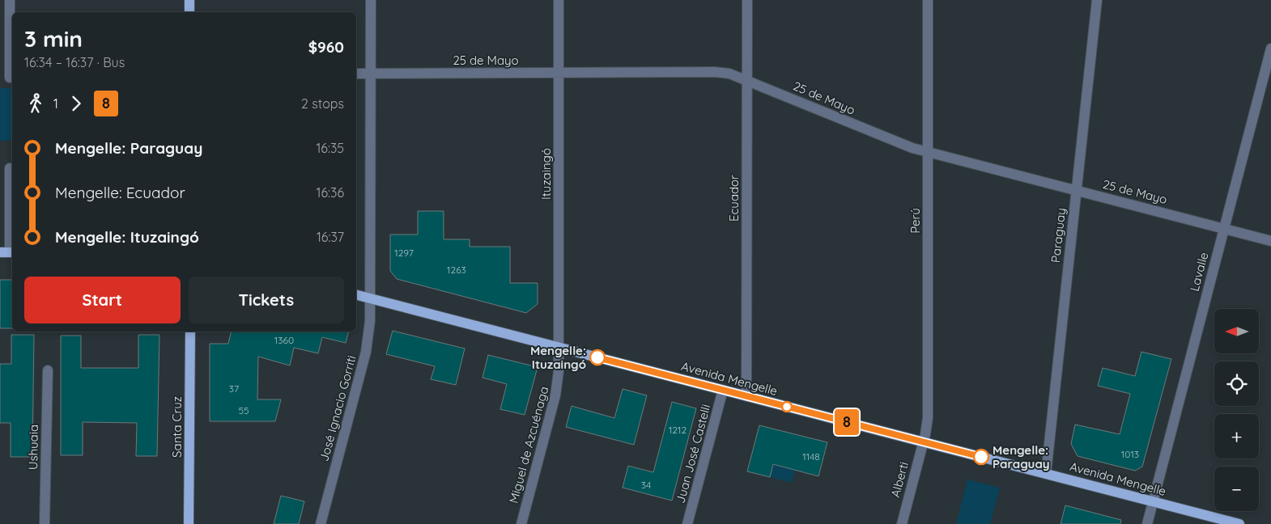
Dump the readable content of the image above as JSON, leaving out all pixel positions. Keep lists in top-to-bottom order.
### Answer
{
  "streets": {
    "main road": ["Avenida Mengelle", "Santa Cruz"],
    "street": [
      "25 de Mayo",
      "Ituzaingó",
      "Ecuador",
      "Perú",
      "Paraguay",
      "Lavalle",
      "José Ignacio Gorriti",
      "Miguel de Azcuénaga",
      "Ushuaia",
      "Juan José Castelli",
      "Alberti"
    ]
  },
  "crossings": [
    ["25 de Mayo", "Ituzaingó"],
    ["25 de Mayo", "Ecuador"],
    ["25 de Mayo", "Perú"],
    ["25 de Mayo", "Paraguay"],
    ["25 de Mayo", "Lavalle"],
    ["25 de Mayo", "José Ignacio Gorriti"],
    ["Ituzaingó", "Avenida Mengelle"],
    ["Ituzaingó", "Miguel de Azcuénaga"],
    ["Ecuador", "Avenida Mengelle"],
    ["Perú", "Avenida Mengelle"],
    ["Perú", "Alberti"],
    ["Paraguay", "Avenida Mengelle"],
    ["Lavalle", "Avenida Mengelle"],
    ["Avenida Mengelle", "José Ignacio Gorriti"],
    ["Avenida Mengelle", "Miguel de Azcuénaga"],
    ["Avenida Mengelle", "Juan José Castelli"],
    ["Avenida Mengelle", "Alberti"]
  ],
  "places": ["Mengelle: Ituzaingó", "Mengelle: Paraguay"],
  "lines": ["bus line 8"],
  "house_numbers": [
    "1297",
    "1263",
    "1360",
    "37",
    "55",
    "1212",
    "1013",
    "1148",
    "34"
  ],
  "north": "left",
  "page": {
    "on_map": "8",
    "heading": ["3 min", "16:34 – 16:37 · Bus", "$960"],
    "legs": ["1", "8", "2 stops"],
    "list": [
      {
        "name": "Mengelle: Paraguay",
        "value": "16:35"
      },
      {
        "name": "Mengelle: Ecuador",
        "value": "16:36"
      },
      {
        "name": "Mengelle: Ituzaingó",
        "value": "16:37"
      }
    ],
    "buttons": ["Start", "Tickets"],
    "map_buttons": ["+", "−"]
  }
}
